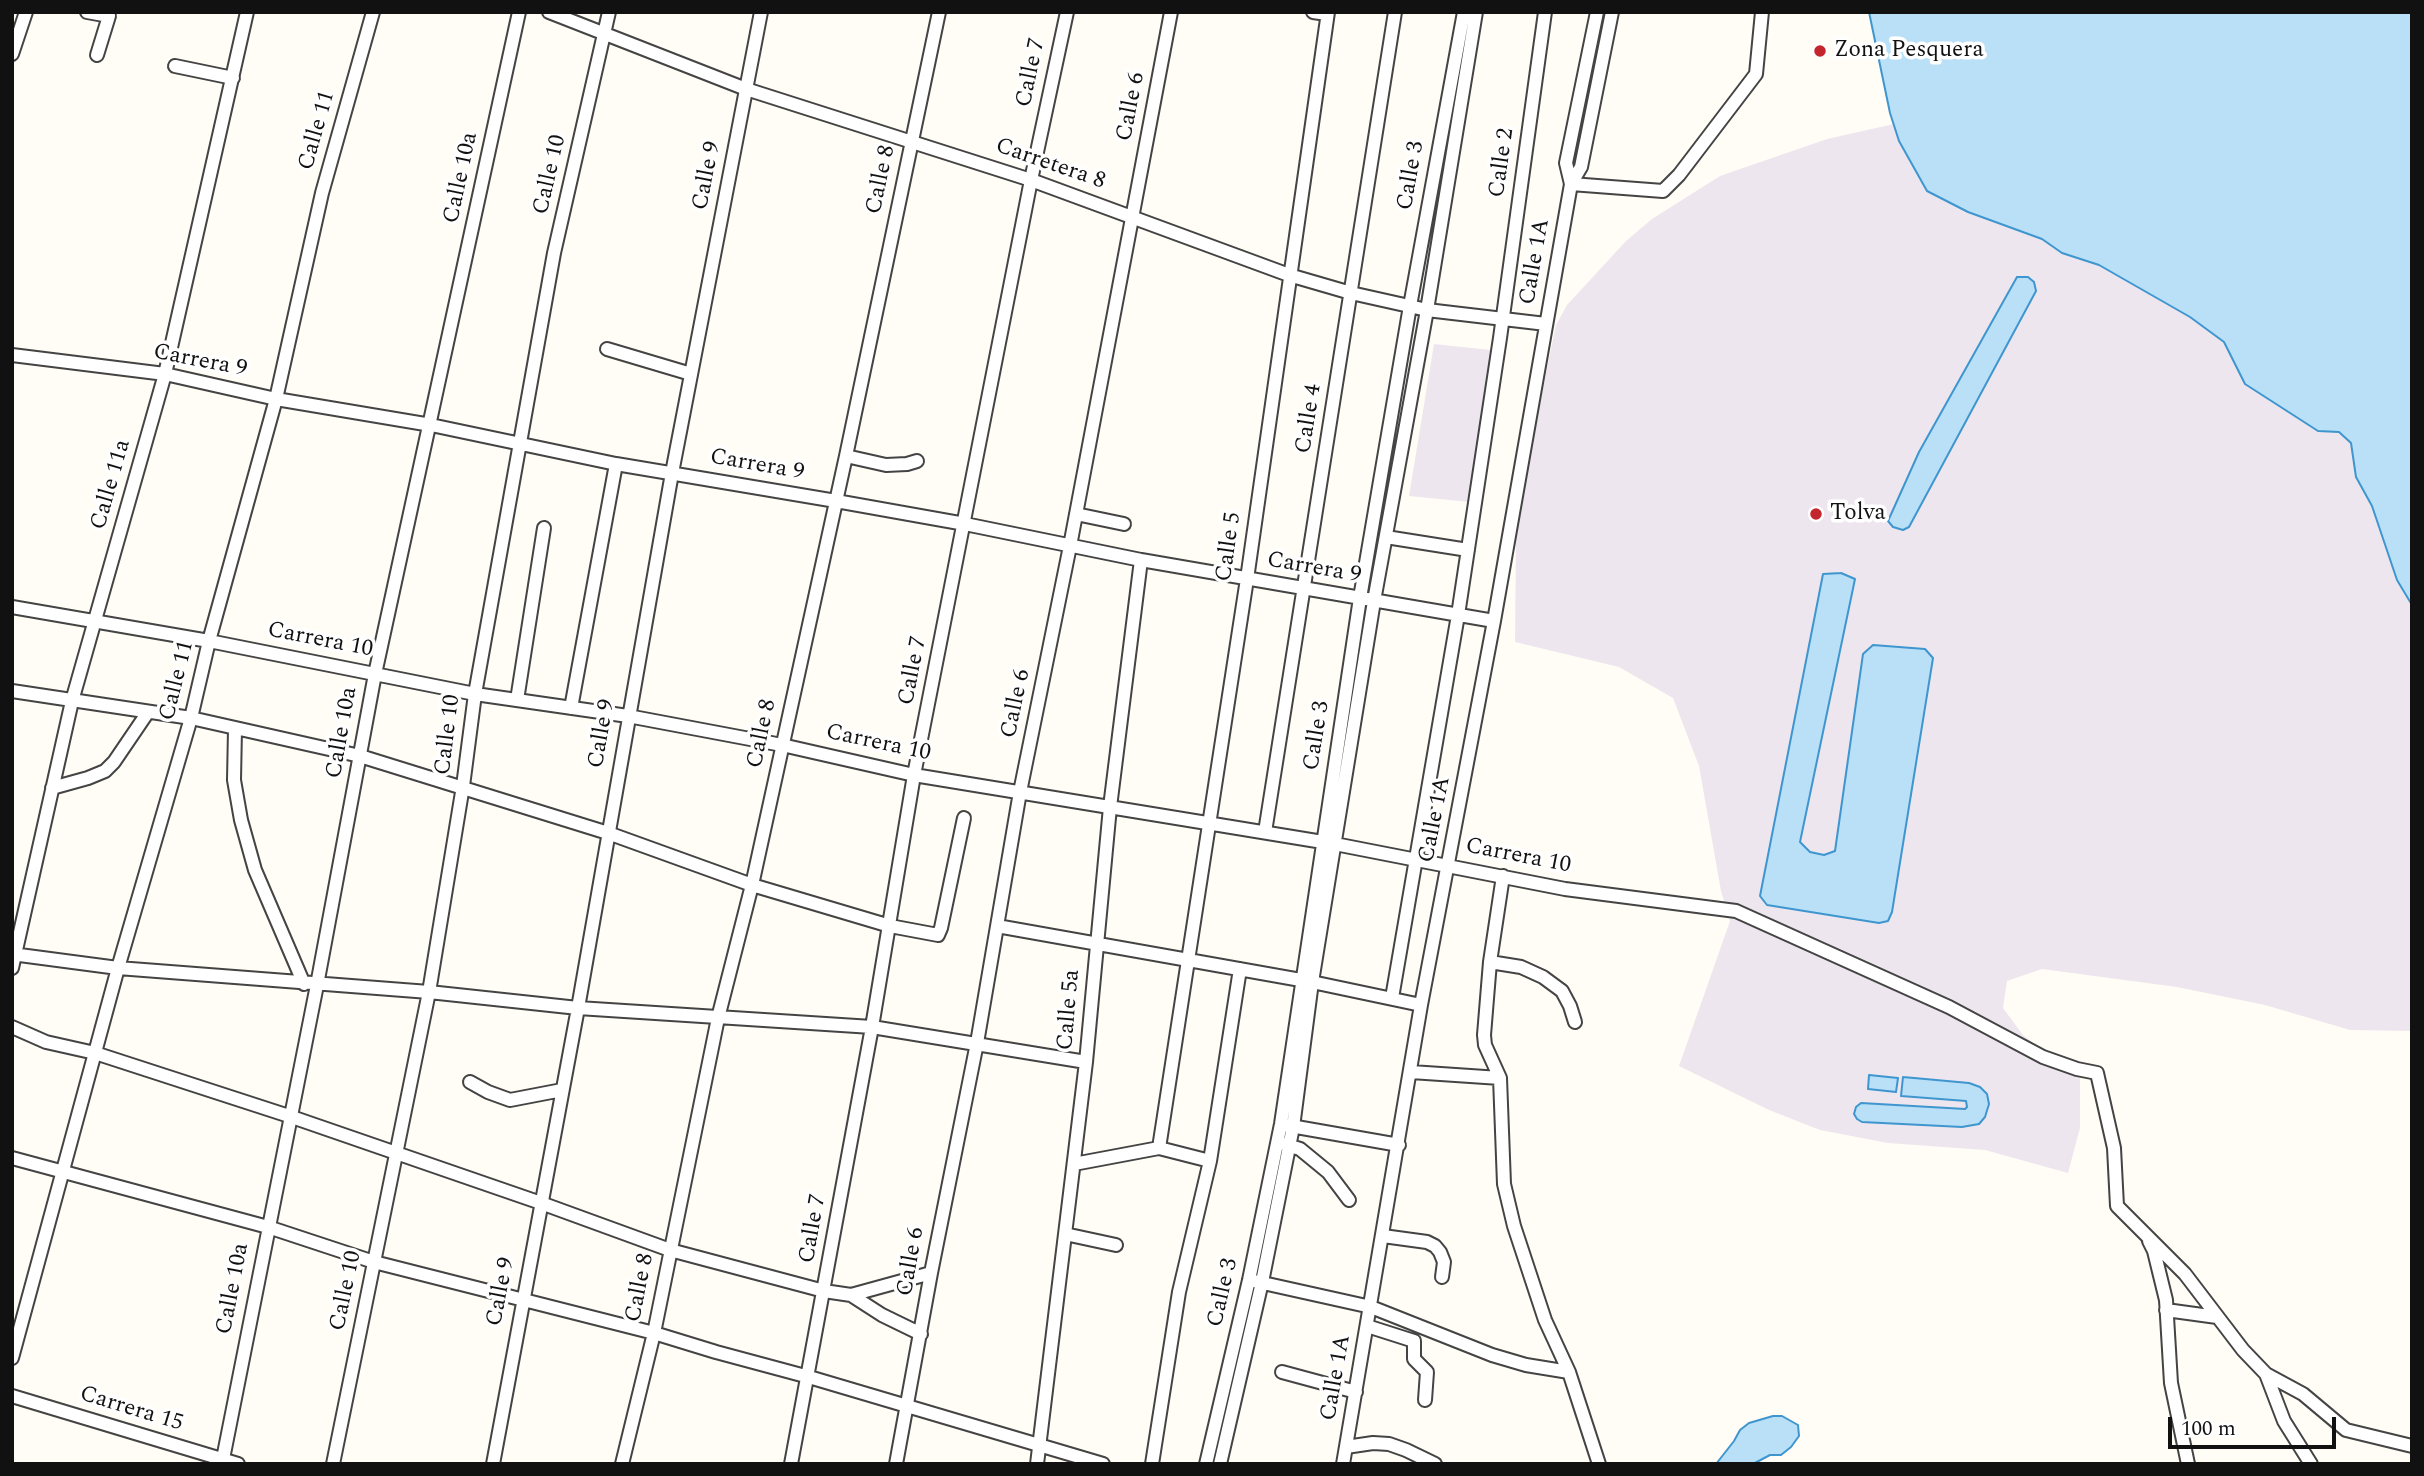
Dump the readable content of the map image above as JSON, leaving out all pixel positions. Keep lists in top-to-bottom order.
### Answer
{
  "streets": {
    "street": [
      "Calle 7",
      "Calle 6",
      "Calle 11",
      "Calle 2",
      "Carretera 8",
      "Calle 10",
      "Calle 9",
      "Calle 3",
      "Calle 10a",
      "Calle 8",
      "Calle 1A",
      "Carrera 9",
      "Calle 4",
      "Calle 11a",
      "Calle 5",
      "Carrera 10",
      "Calle 5a",
      "Carrera 15"
    ]
  },
  "crossings": [
    ["Calle 7", "Carretera 8"],
    ["Calle 7", "Carrera 9"],
    ["Calle 7", "Carrera 10"],
    ["Calle 6", "Carretera 8"],
    ["Calle 6", "Carrera 9"],
    ["Calle 6", "Carrera 10"],
    ["Calle 11", "Carrera 9"],
    ["Calle 11", "Carrera 10"],
    ["Calle 2", "Carretera 8"],
    ["Calle 2", "Carrera 9"],
    ["Calle 2", "Carrera 10"],
    ["Carretera 8", "Calle 10"],
    ["Carretera 8", "Calle 9"],
    ["Carretera 8", "Calle 3"],
    ["Carretera 8", "Calle 8"],
    ["Carretera 8", "Calle 1A"],
    ["Carretera 8", "Calle 4"],
    ["Carretera 8", "Calle 5"],
    ["Calle 10", "Carrera 9"],
    ["Calle 10", "Carrera 10"],
    ["Calle 9", "Carrera 9"],
    ["Calle 9", "Carrera 10"],
    ["Calle 3", "Carrera 9"],
    ["Calle 3", "Carrera 10"],
    ["Calle 10a", "Carrera 9"],
    ["Calle 10a", "Carrera 10"],
    ["Calle 10a", "Carrera 15"],
    ["Calle 8", "Carrera 9"],
    ["Calle 8", "Carrera 10"],
    ["Calle 1A", "Carrera 9"],
    ["Calle 1A", "Carrera 10"],
    ["Carrera 9", "Calle 4"],
    ["Carrera 9", "Calle 11a"],
    ["Carrera 9", "Calle 5"],
    ["Carrera 9", "Calle 5a"],
    ["Calle 4", "Carrera 10"],
    ["Calle 11a", "Carrera 10"],
    ["Calle 5", "Carrera 10"],
    ["Carrera 10", "Calle 5a"]
  ],
  "places": ["Zona Pesquera", "Tolva"],
  "scale_bar": "100 m"
}
